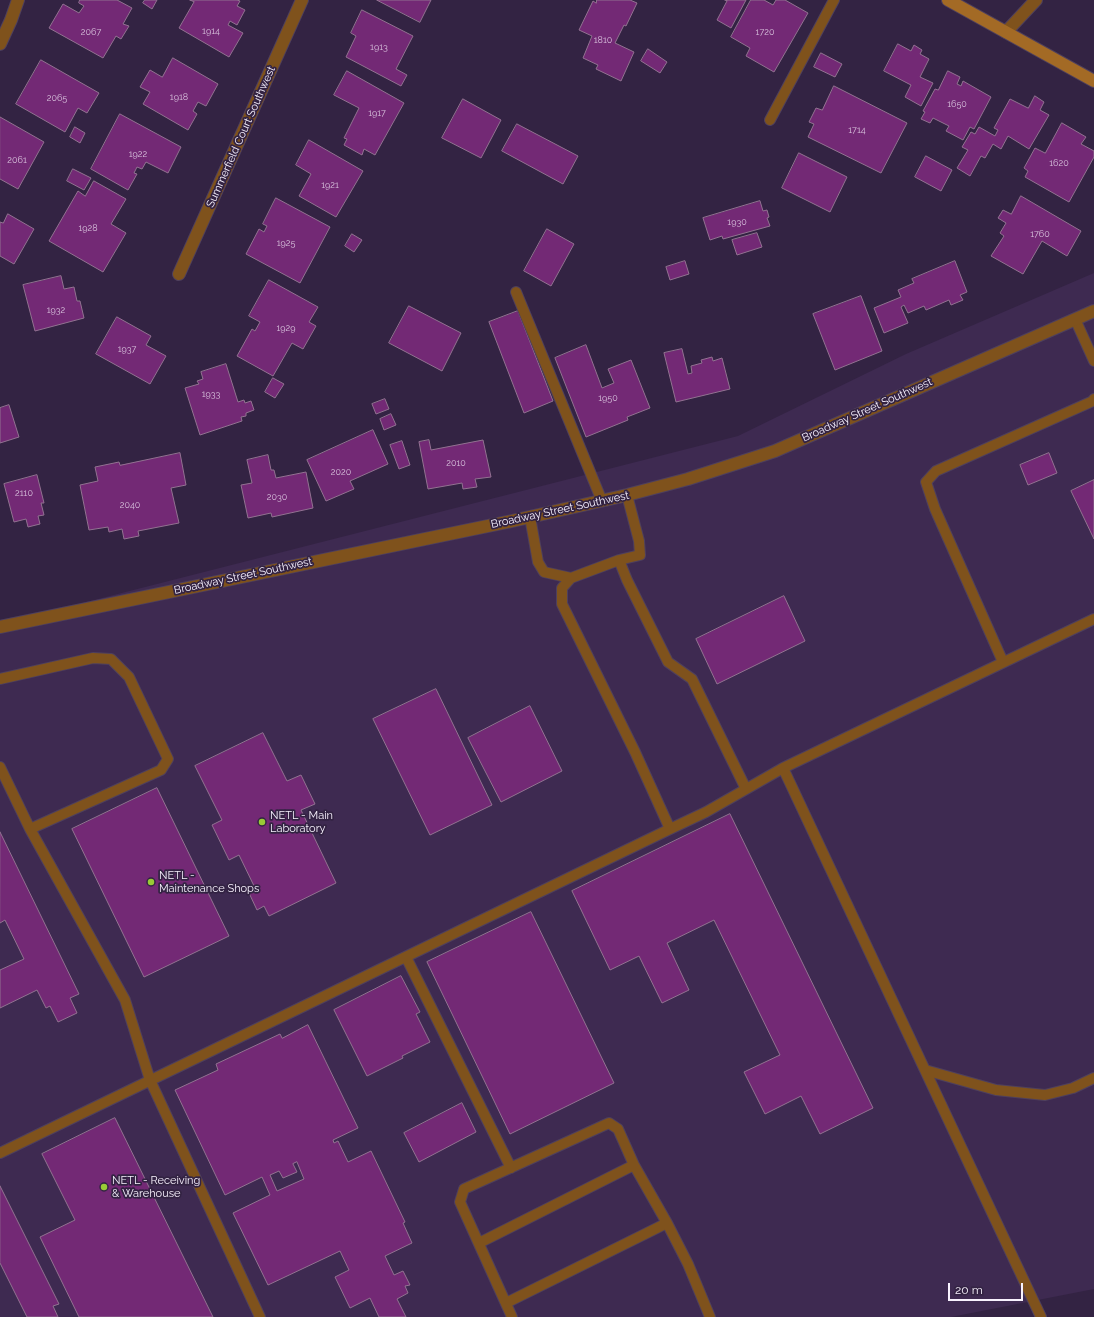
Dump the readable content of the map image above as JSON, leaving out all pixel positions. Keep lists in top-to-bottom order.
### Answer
{
  "streets": {
    "street": ["Summerfield Court Southwest", "Broadway Street Southwest"]
  },
  "places": ["NETL - Main Laboratory", "NETL - Maintenance Shops", "NETL - Receiving & Warehouse"],
  "house_numbers": [
    "1914",
    "2067",
    "1720",
    "1810",
    "1913",
    "1918",
    "2065",
    "1650",
    "1917",
    "1714",
    "1922",
    "2061",
    "1620",
    "1921",
    "1930",
    "1928",
    "1760",
    "1925",
    "1932",
    "1929",
    "1937",
    "1933",
    "1950",
    "2010",
    "2020",
    "2110",
    "2030",
    "2040"
  ],
  "scale_bar": "20 m"
}
